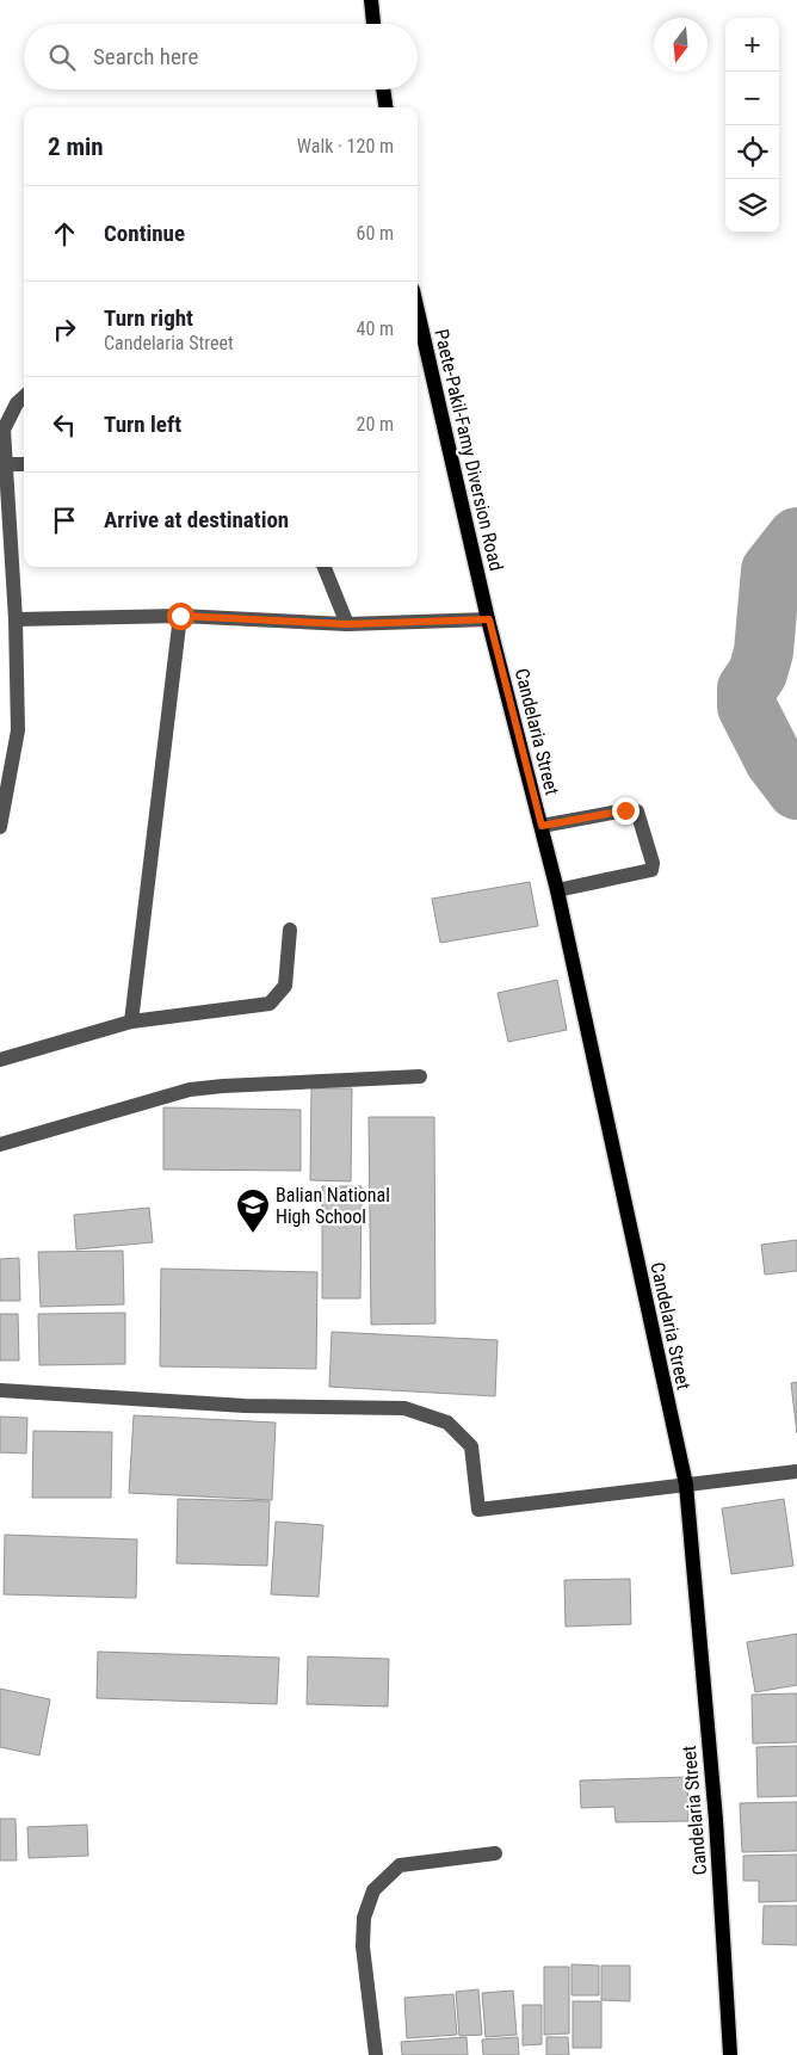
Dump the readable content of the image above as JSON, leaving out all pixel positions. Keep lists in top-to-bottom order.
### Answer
{
  "streets": {
    "main road": ["Paete-Pakil-Famy Diversion Road", "Candelaria Street"]
  },
  "crossings": [
    ["Paete-Pakil-Famy Diversion Road", "Candelaria Street"]
  ],
  "places": {
    "school or university": ["Balian National High School"]
  },
  "north": "bottom",
  "page": {
    "map_buttons": ["+", "−"],
    "search": "Search here",
    "heading": ["2 min", "Walk · 120 m"],
    "list": [
      ["Continue", "60 m"],
      ["Turn right", "Candelaria Street", "40 m"],
      ["Turn left", "20 m"],
      "Arrive at destination"
    ]
  }
}
